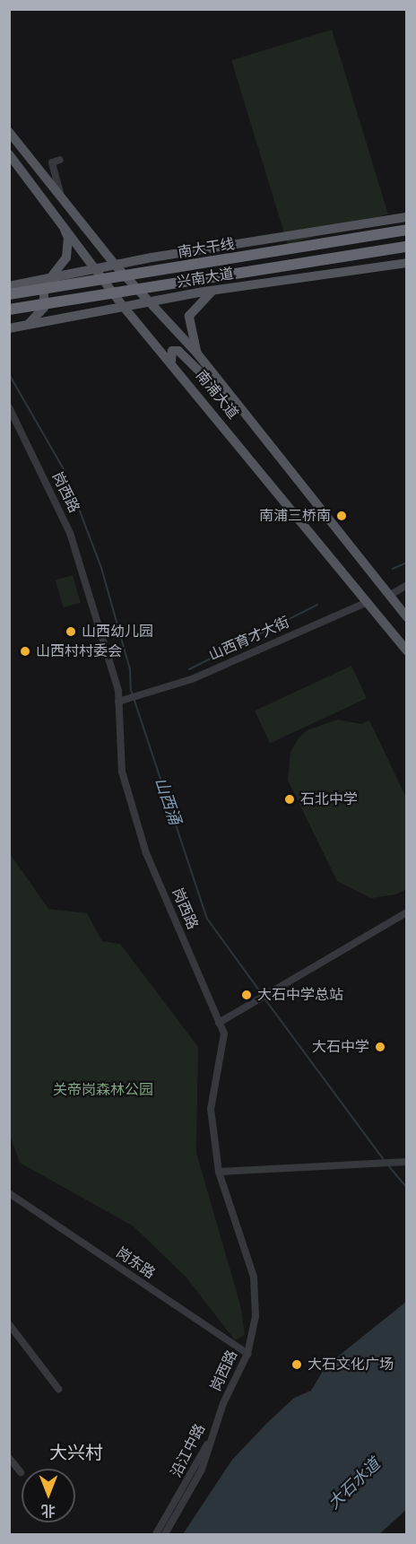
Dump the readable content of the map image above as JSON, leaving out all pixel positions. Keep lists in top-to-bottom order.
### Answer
{
  "streets": {
    "highway": ["南大干线"],
    "main road": ["兴南大道", "南浦大道"],
    "street": [
      "岗西路",
      "山西育才大街",
      "岗东路",
      "沿江中路"
    ]
  },
  "crossings": [
    ["兴南大道", "南浦大道"],
    ["南浦大道", "山西育才大街"],
    ["岗西路", "山西育才大街"],
    ["岗西路", "岗东路"],
    ["岗西路", "沿江中路"]
  ],
  "districts": ["大兴村"],
  "water": ["山西涌", "大石水道"],
  "parks": ["关帝岗森林公园"],
  "places": [
    "南浦三桥南",
    "山西幼儿园",
    "山西村村委会",
    "石北中学",
    "大石中学总站",
    "大石中学",
    "大石文化广场"
  ],
  "north": "bottom"
}
